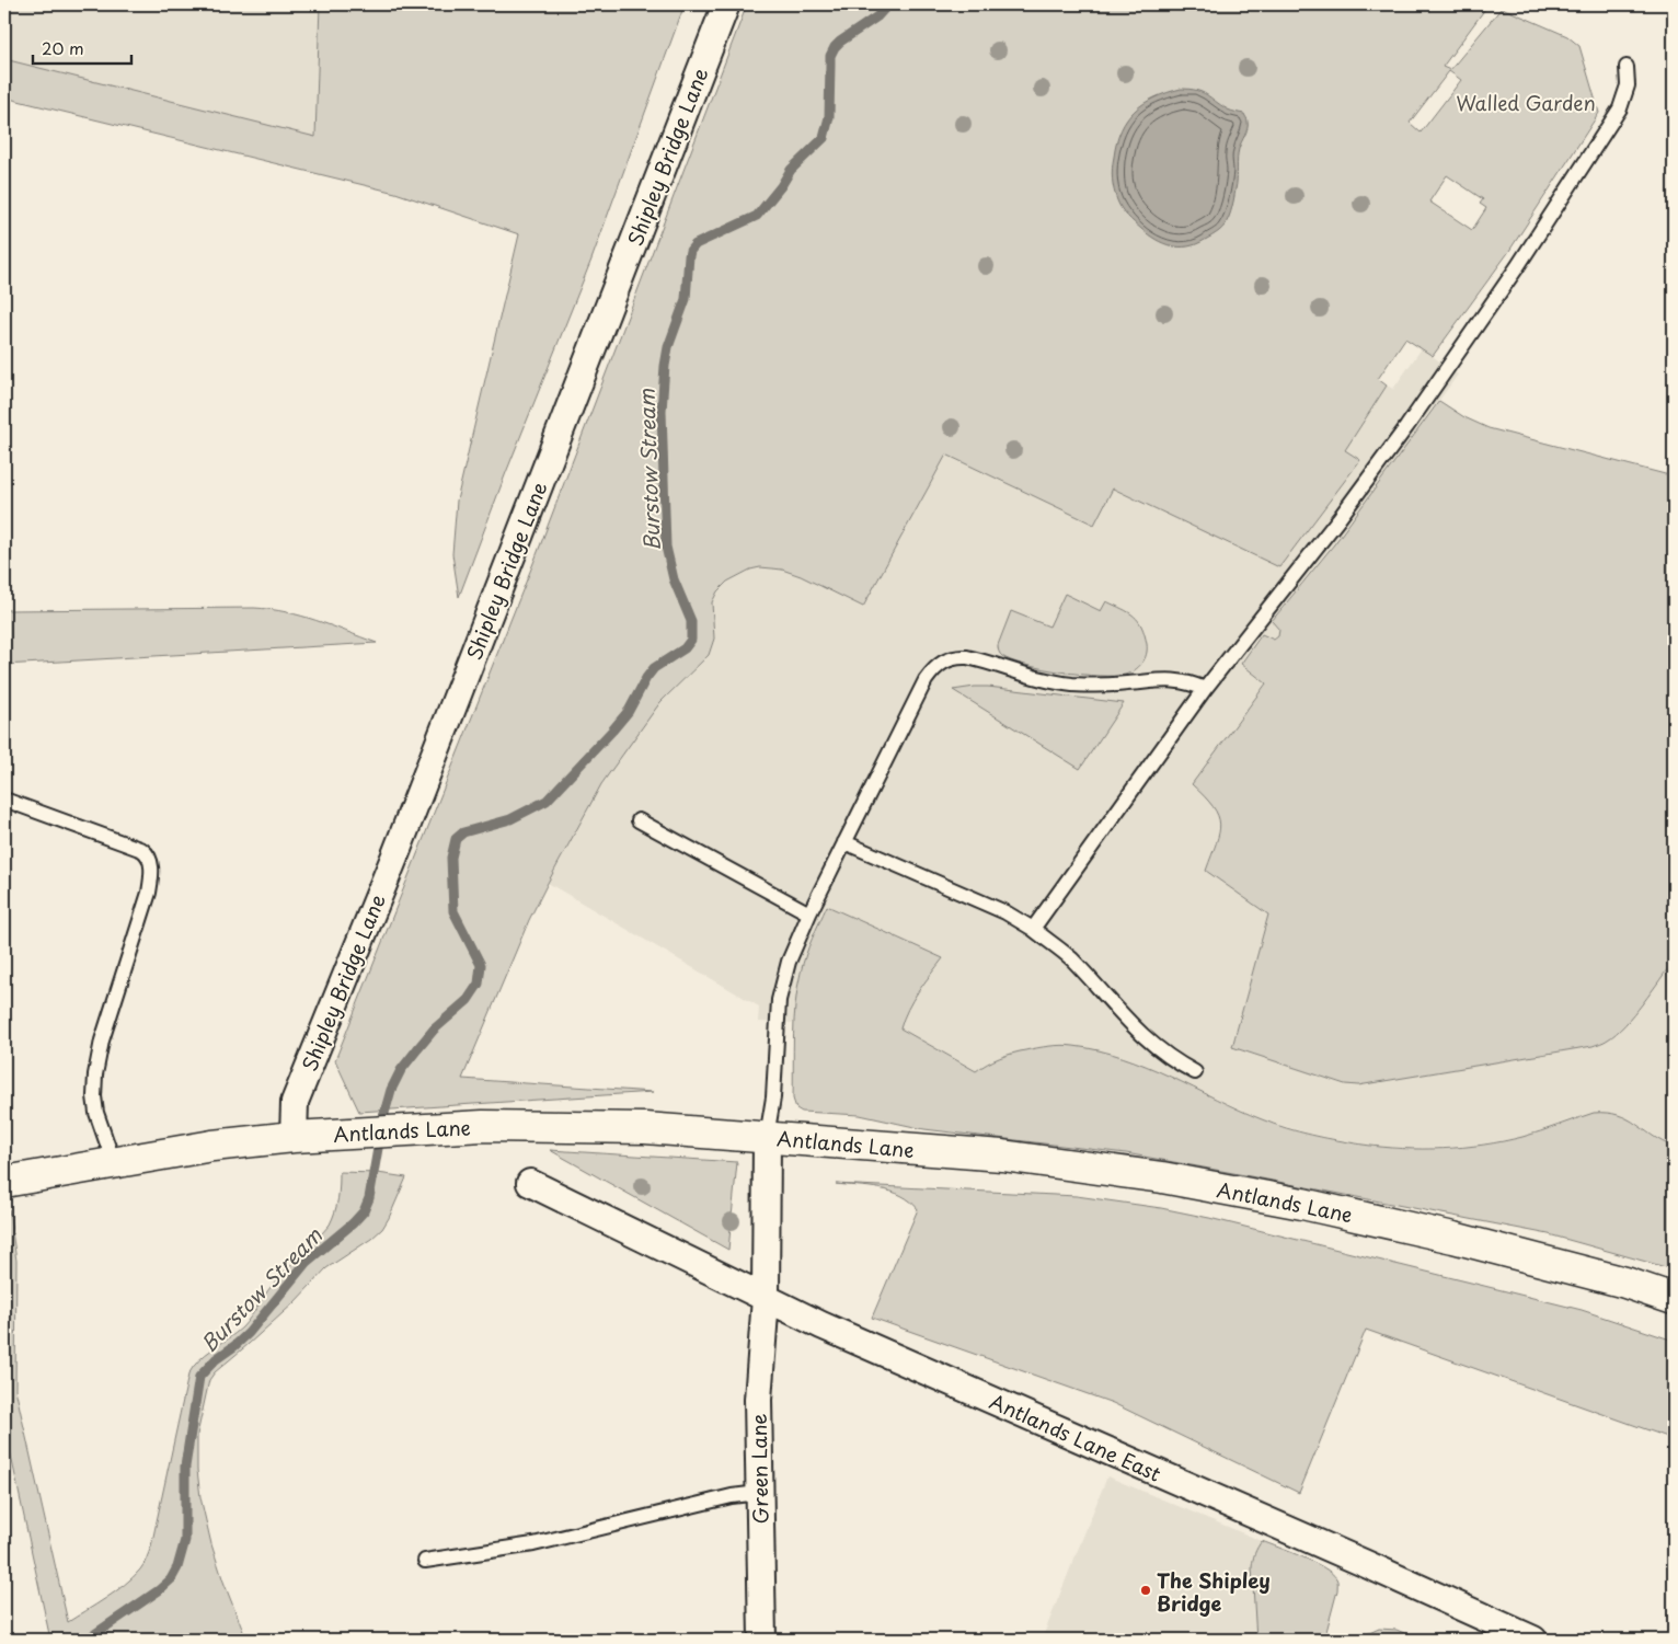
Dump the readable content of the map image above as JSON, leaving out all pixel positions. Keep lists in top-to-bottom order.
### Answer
{
  "streets": {
    "main road": ["Antlands Lane"],
    "street": ["Shipley Bridge Lane", "Antlands Lane East", "Green Lane"]
  },
  "crossings": [
    ["Shipley Bridge Lane", "Antlands Lane"],
    ["Antlands Lane East", "Green Lane"]
  ],
  "water": ["Burstow Stream"],
  "parks": ["Walled Garden"],
  "places": ["The Shipley Bridge"],
  "scale_bar": "20 m"
}
